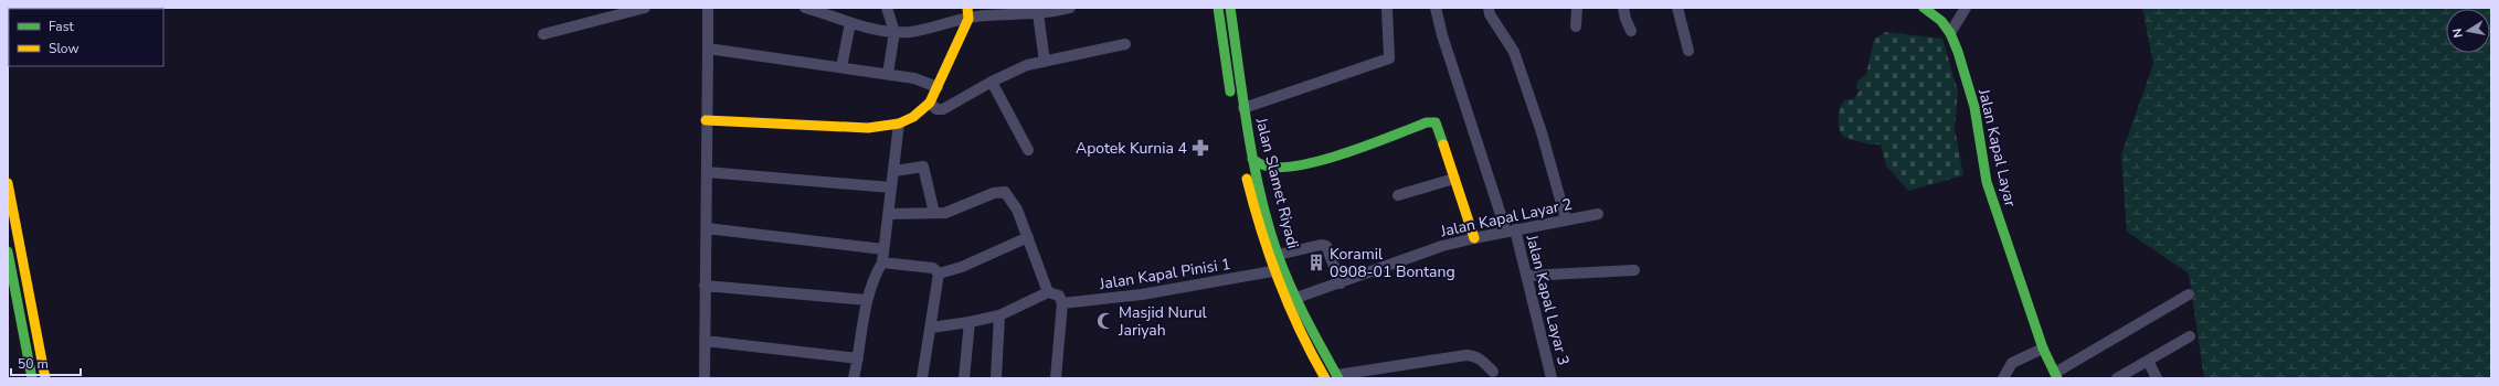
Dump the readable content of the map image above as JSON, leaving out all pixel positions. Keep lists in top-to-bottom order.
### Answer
{
  "streets": {
    "street": [
      "Jalan Kapal Layar",
      "Jalan Slamet Riyadi",
      "Jalan Kapal Layar 2",
      "Jalan Kapal Pinisi 1",
      "Jalan Kapal Layar 3"
    ]
  },
  "crossings": [
    ["Jalan Slamet Riyadi", "Jalan Kapal Layar 2"],
    ["Jalan Slamet Riyadi", "Jalan Kapal Pinisi 1"],
    ["Jalan Kapal Layar 2", "Jalan Kapal Layar 3"]
  ],
  "places": {
    "pharmacy": ["Apotek Kurnia 4"],
    "building": ["Koramil 0908-01 Bontang"],
    "mosque": ["Masjid Nurul Jariyah"]
  },
  "legend": ["Fast", "Slow"],
  "scale_bar": "50 m",
  "north": "left"
}
